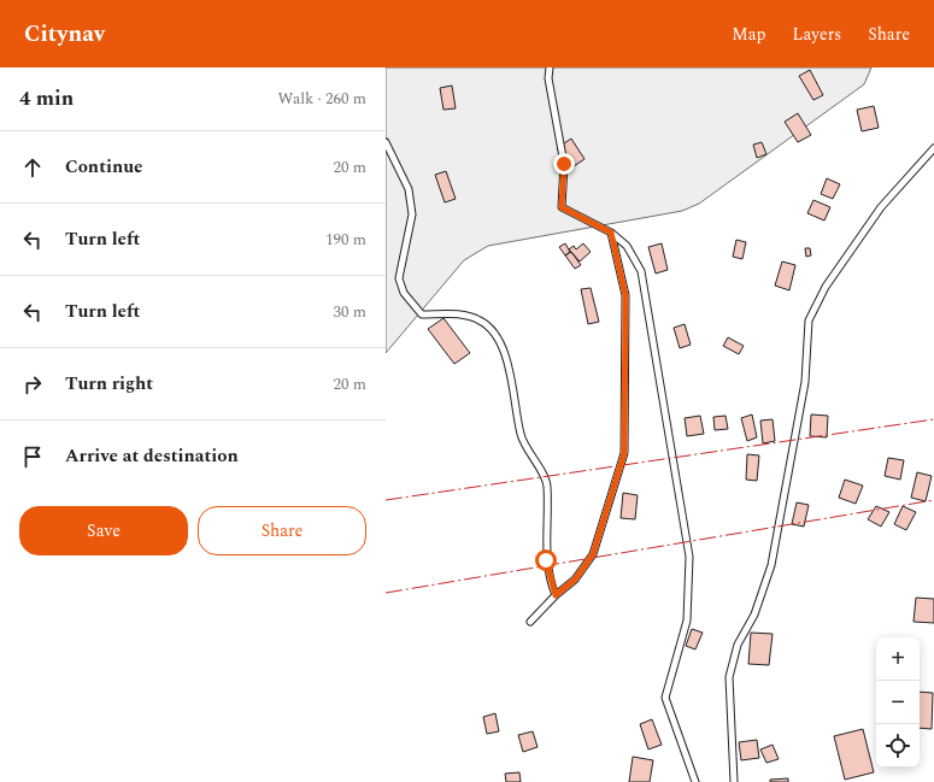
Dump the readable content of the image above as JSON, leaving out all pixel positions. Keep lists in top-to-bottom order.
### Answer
{
  "page": {
    "header": "Citynav",
    "nav": ["Map", "Layers", "Share"],
    "heading": ["4 min", "Walk · 260 m"],
    "list": [
      ["Continue", "20 m"],
      ["Turn left", "190 m"],
      ["Turn left", "30 m"],
      ["Turn right", "20 m"],
      "Arrive at destination"
    ],
    "buttons": ["Save", "Share"],
    "map_buttons": ["+", "−"]
  }
}
